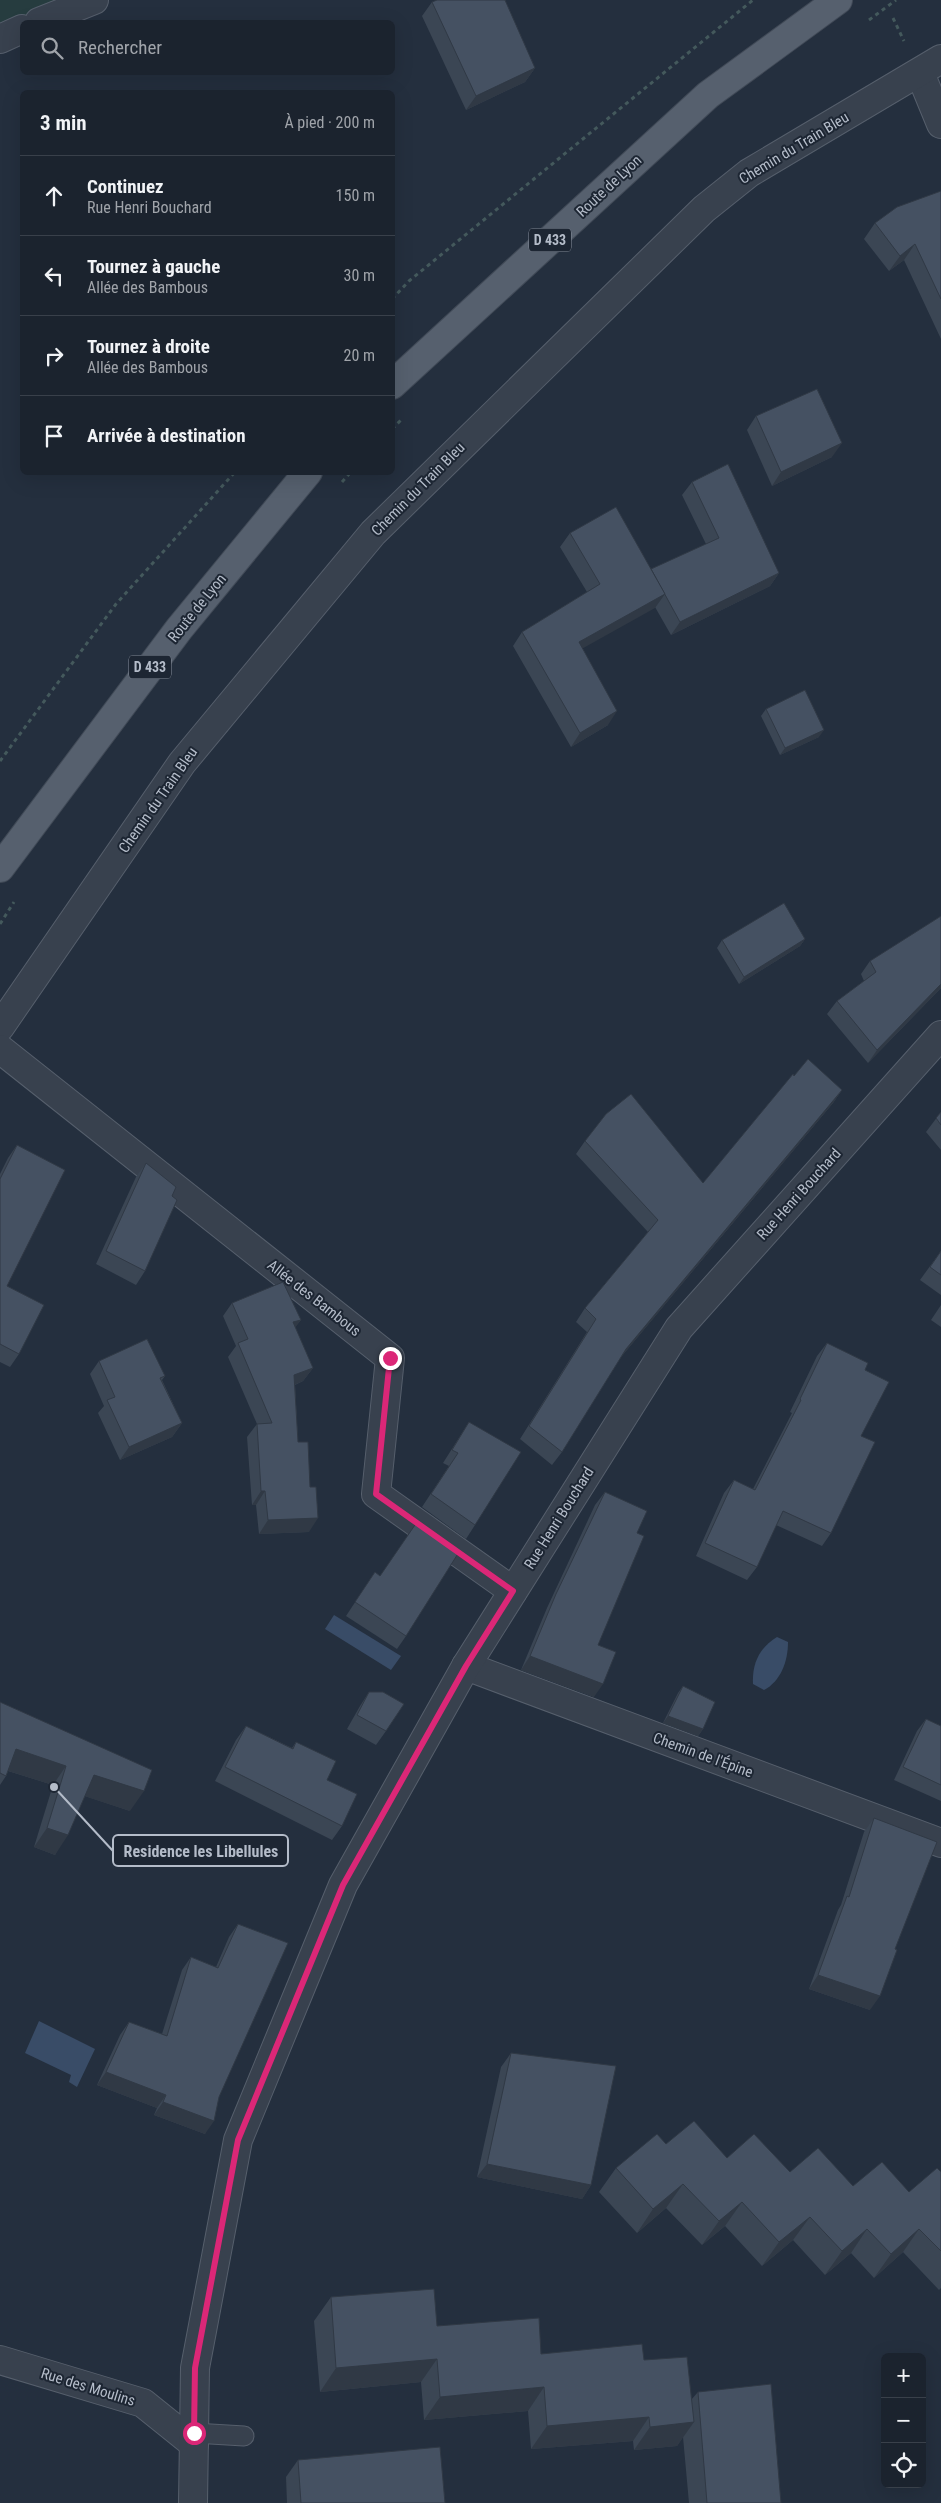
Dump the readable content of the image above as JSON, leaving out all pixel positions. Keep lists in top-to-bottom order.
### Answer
{
  "streets": {
    "main road": ["Route de Lyon", "D 433"],
    "street": [
      "Chemin du Train Bleu",
      "Rue Henri Bouchard",
      "Allée des Bambous",
      "Chemin de l'Épine",
      "Rue des Moulins"
    ]
  },
  "crossings": [
    ["Rue Henri Bouchard", "Allée des Bambous"],
    ["Rue Henri Bouchard", "Chemin de l'Épine"],
    ["Rue Henri Bouchard", "Rue des Moulins"]
  ],
  "places": ["Residence les Libellules"],
  "page": {
    "search": "Rechercher",
    "heading": ["3 min", "À pied · 200 m"],
    "list": [
      ["Continuez", "Rue Henri Bouchard", "150 m"],
      ["Tournez à gauche", "Allée des Bambous", "30 m"],
      ["Tournez à droite", "Allée des Bambous", "20 m"],
      "Arrivée à destination"
    ],
    "map_buttons": ["+", "−"]
  }
}
